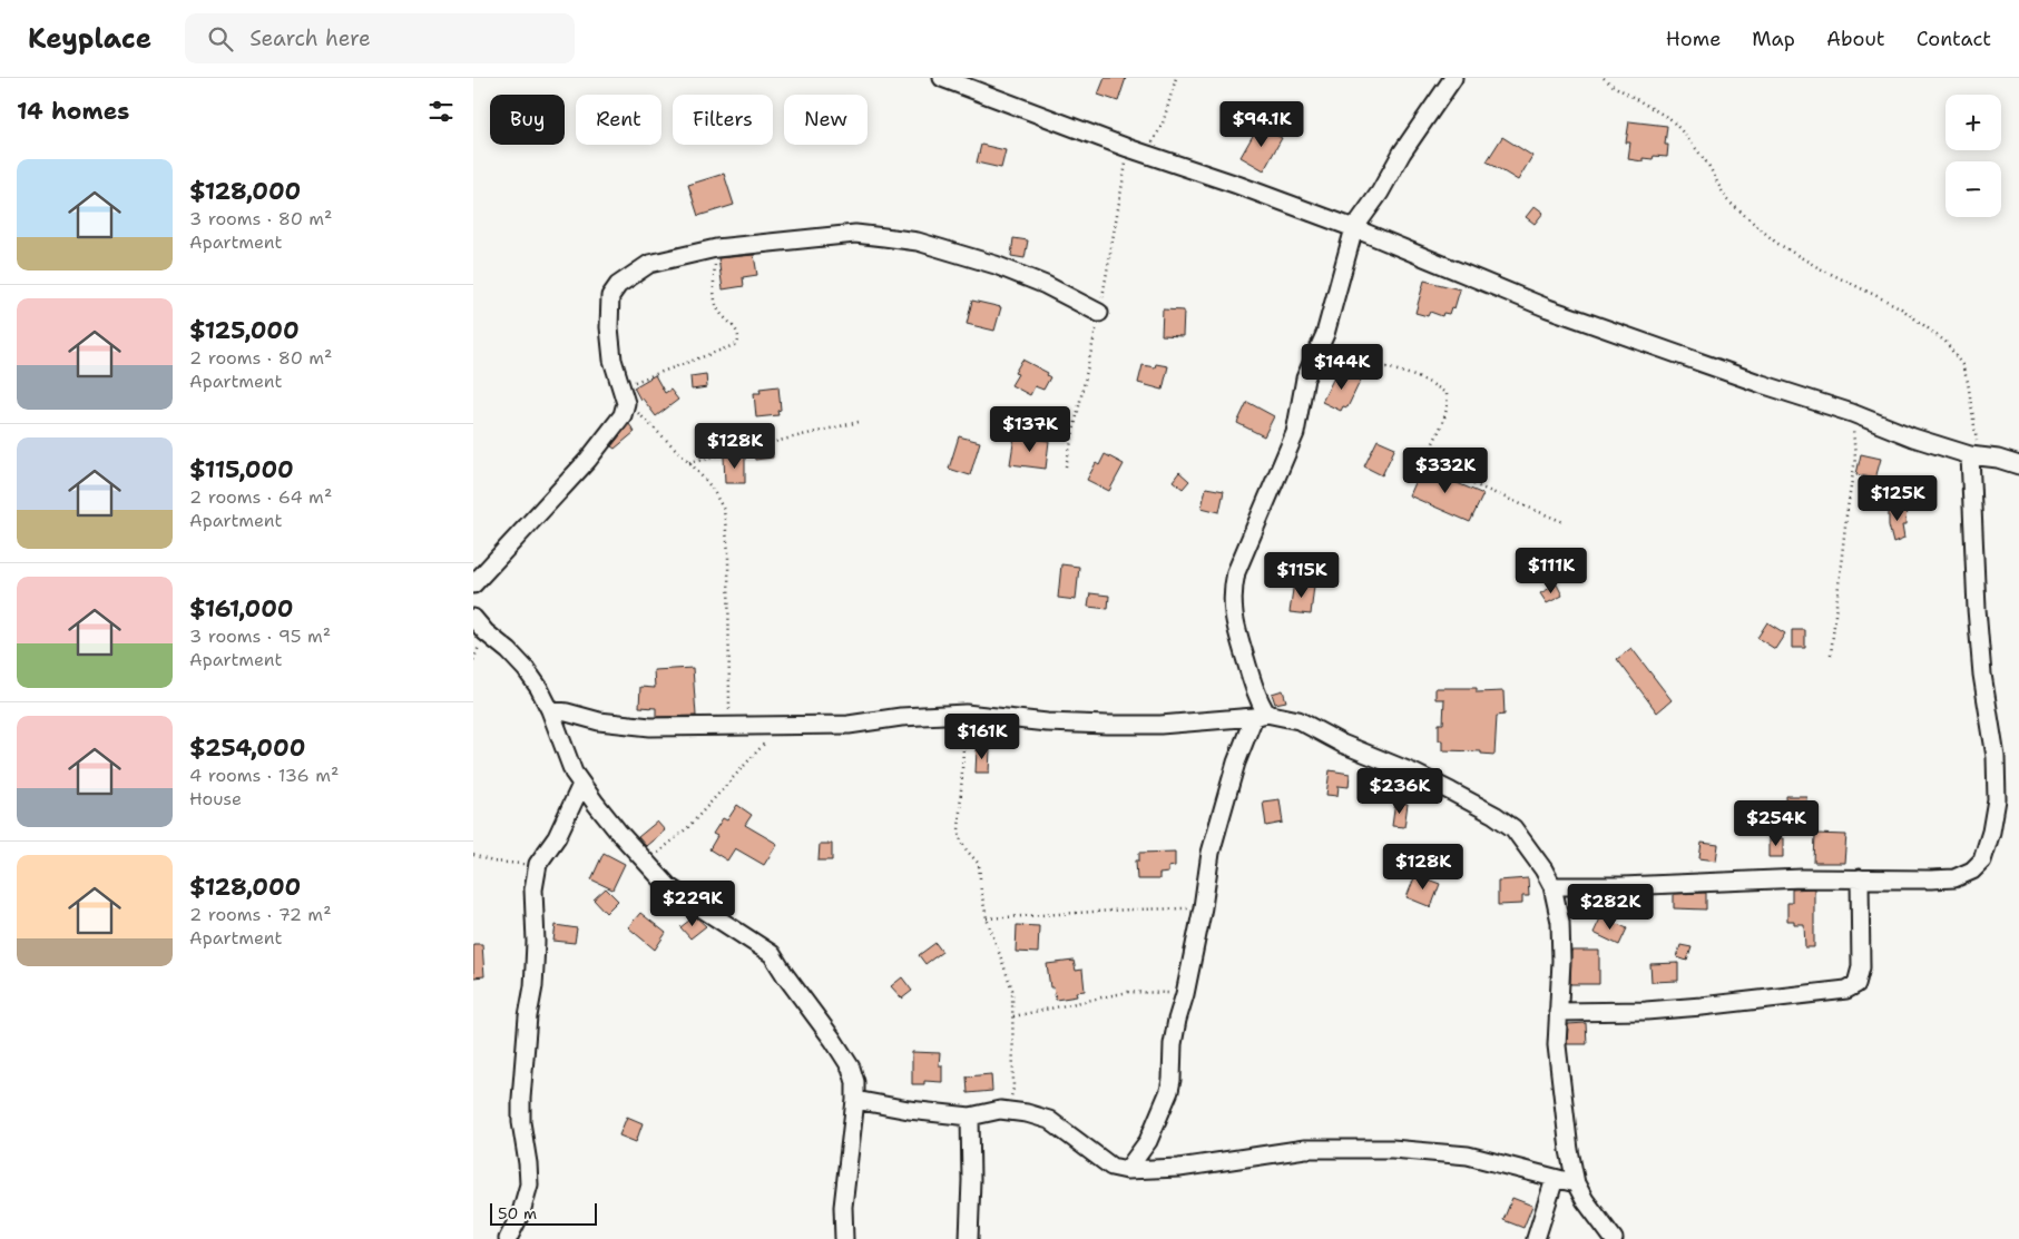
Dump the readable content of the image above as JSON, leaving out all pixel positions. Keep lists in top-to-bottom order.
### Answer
{
  "scale_bar": "50 m",
  "page": {
    "header": "Keyplace",
    "search": "Search here",
    "nav": [
      "Home",
      "Map",
      "About",
      "Contact"
    ],
    "heading": "14 homes",
    "map_buttons": ["+", "−"],
    "chip": [
      "Buy",
      "Rent",
      "Filters",
      "New"
    ],
    "price": [
      "$94.1K",
      "$144K",
      "$137K",
      "$128K",
      "$332K",
      "$125K",
      "$111K",
      "$115K",
      "$161K",
      "$236K",
      "$254K",
      "$128K",
      "$229K",
      "$282K"
    ],
    "list": [
      {
        "name": "$128,000",
        "note": "3 rooms · 80 m² · Apartment"
      },
      {
        "name": "$125,000",
        "note": "2 rooms · 80 m² · Apartment"
      },
      {
        "name": "$115,000",
        "note": "2 rooms · 64 m² · Apartment"
      },
      {
        "name": "$161,000",
        "note": "3 rooms · 95 m² · Apartment"
      },
      {
        "name": "$254,000",
        "note": "4 rooms · 136 m² · House"
      },
      {
        "name": "$128,000",
        "note": "2 rooms · 72 m² · Apartment"
      }
    ],
    "scale": "50 m"
  }
}
